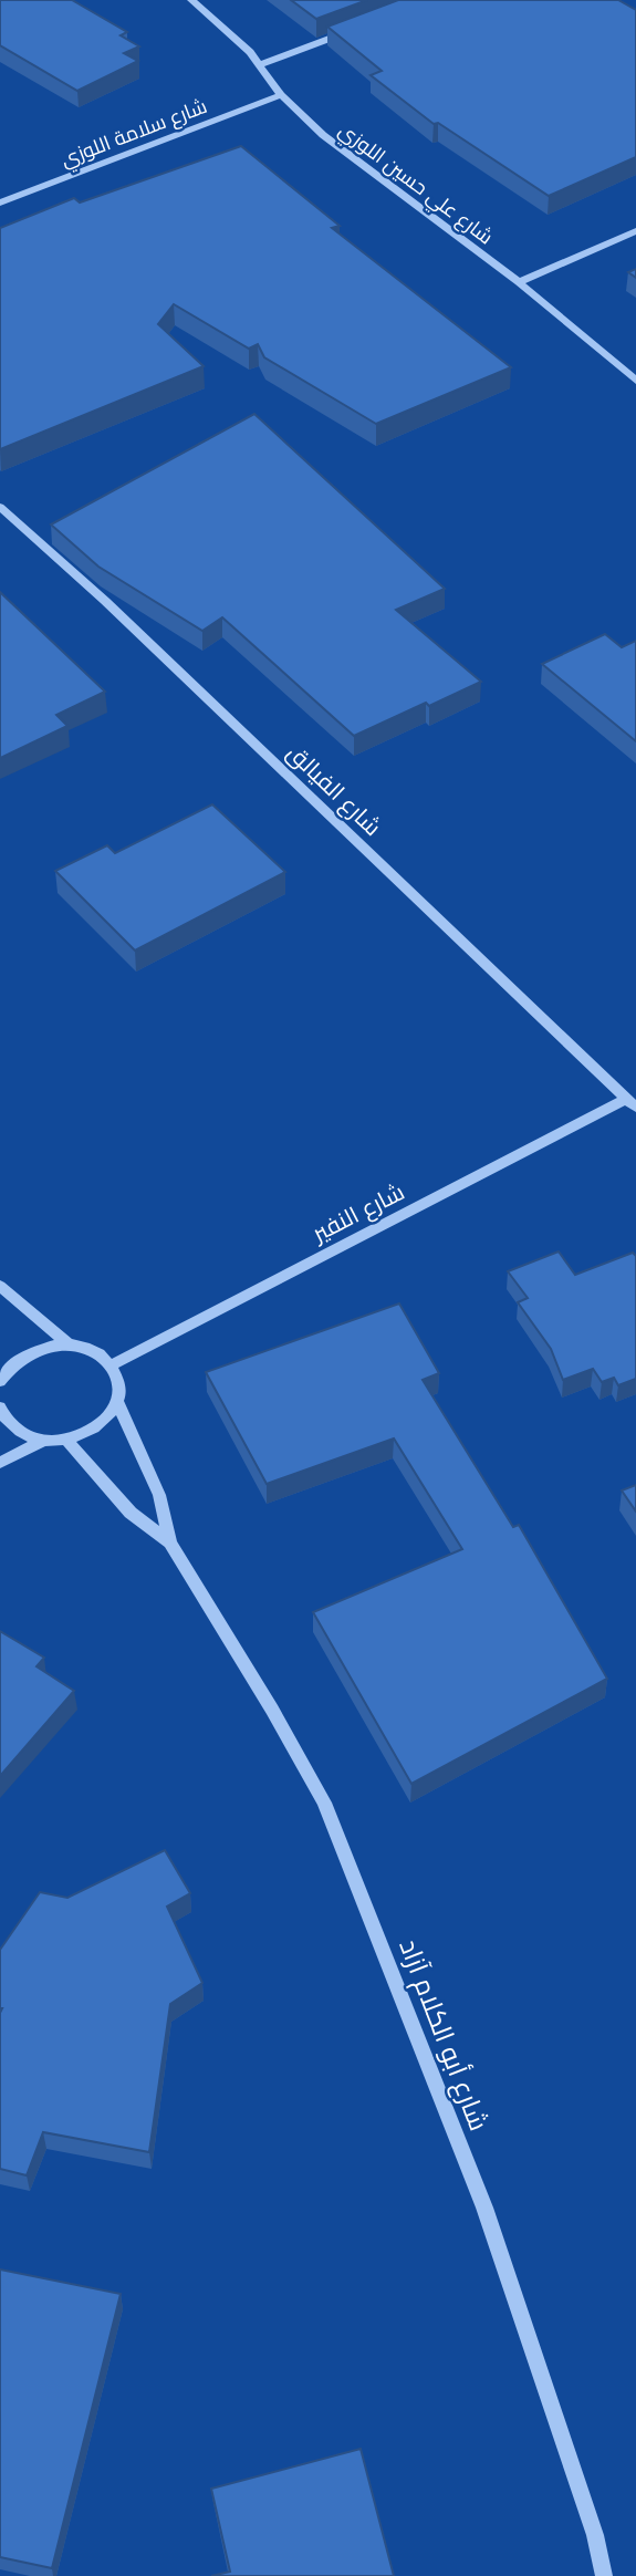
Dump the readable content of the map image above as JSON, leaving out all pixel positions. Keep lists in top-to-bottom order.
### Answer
{
  "streets": {
    "street": [
      "شارع سلامة اللوزي",
      "شارع علي حسين اللوزي",
      "شارع الفيالق",
      "شارع النفير",
      "شارع أبو الكلام آزاد"
    ]
  },
  "crossings": [
    ["شارع سلامة اللوزي", "شارع علي حسين اللوزي"],
    ["شارع الفيالق", "شارع النفير"],
    ["شارع النفير", "شارع أبو الكلام آزاد"]
  ]
}
